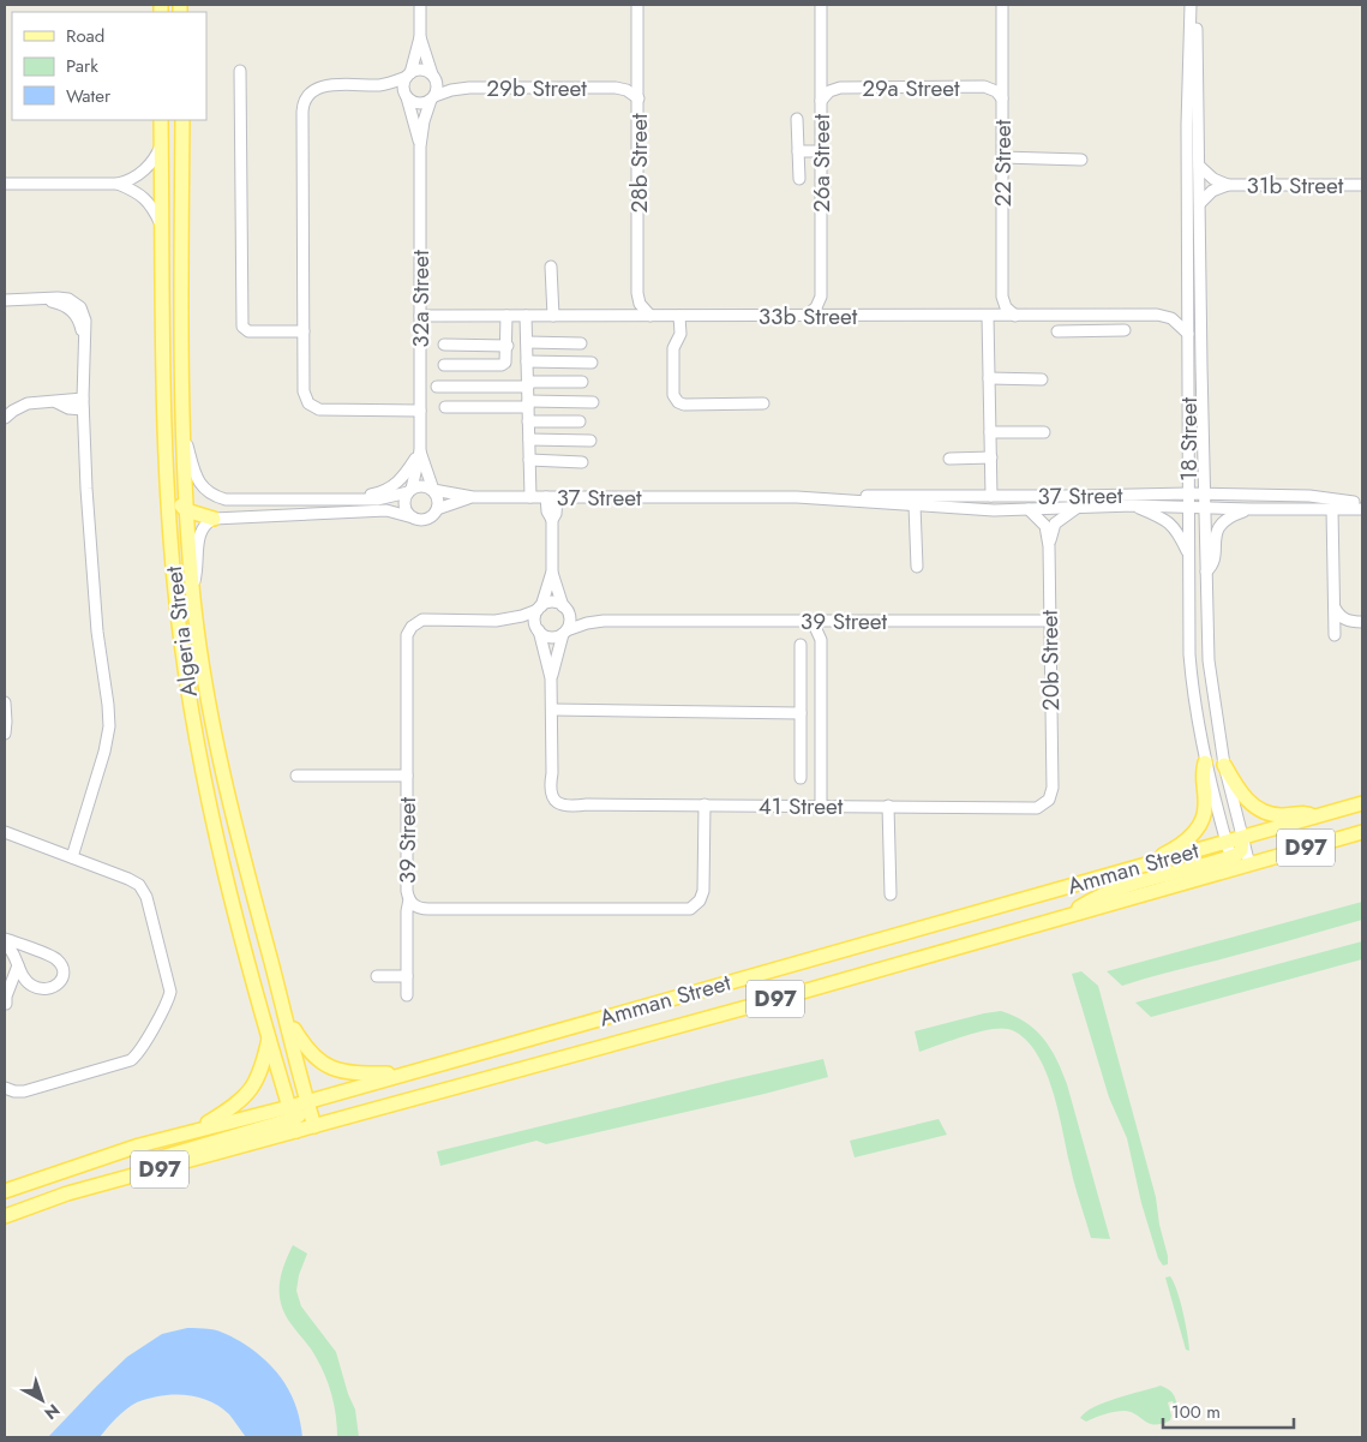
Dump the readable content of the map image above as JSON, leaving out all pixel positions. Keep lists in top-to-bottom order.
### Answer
{
  "streets": {
    "main road": ["Algeria Street", "D97", "Amman Street"],
    "street": [
      "29b Street",
      "29a Street",
      "28b Street",
      "26a Street",
      "22 Street",
      "31b Street",
      "32a Street",
      "33b Street",
      "18 Street",
      "37 Street",
      "39 Street",
      "20b Street",
      "41 Street"
    ]
  },
  "crossings": [
    ["29b Street", "28b Street"],
    ["29b Street", "32a Street"],
    ["29a Street", "26a Street"],
    ["29a Street", "22 Street"],
    ["28b Street", "33b Street"],
    ["26a Street", "33b Street"],
    ["22 Street", "33b Street"],
    ["31b Street", "18 Street"],
    ["32a Street", "33b Street"],
    ["32a Street", "37 Street"],
    ["33b Street", "18 Street"],
    ["18 Street", "37 Street"],
    ["18 Street", "Amman Street"],
    ["37 Street", "20b Street"],
    ["39 Street", "20b Street"],
    ["39 Street", "41 Street"],
    ["Algeria Street", "Amman Street"],
    ["20b Street", "41 Street"]
  ],
  "legend": ["Road", "Park", "Water"],
  "scale_bar": "100 m",
  "north": "bottom right"
}
